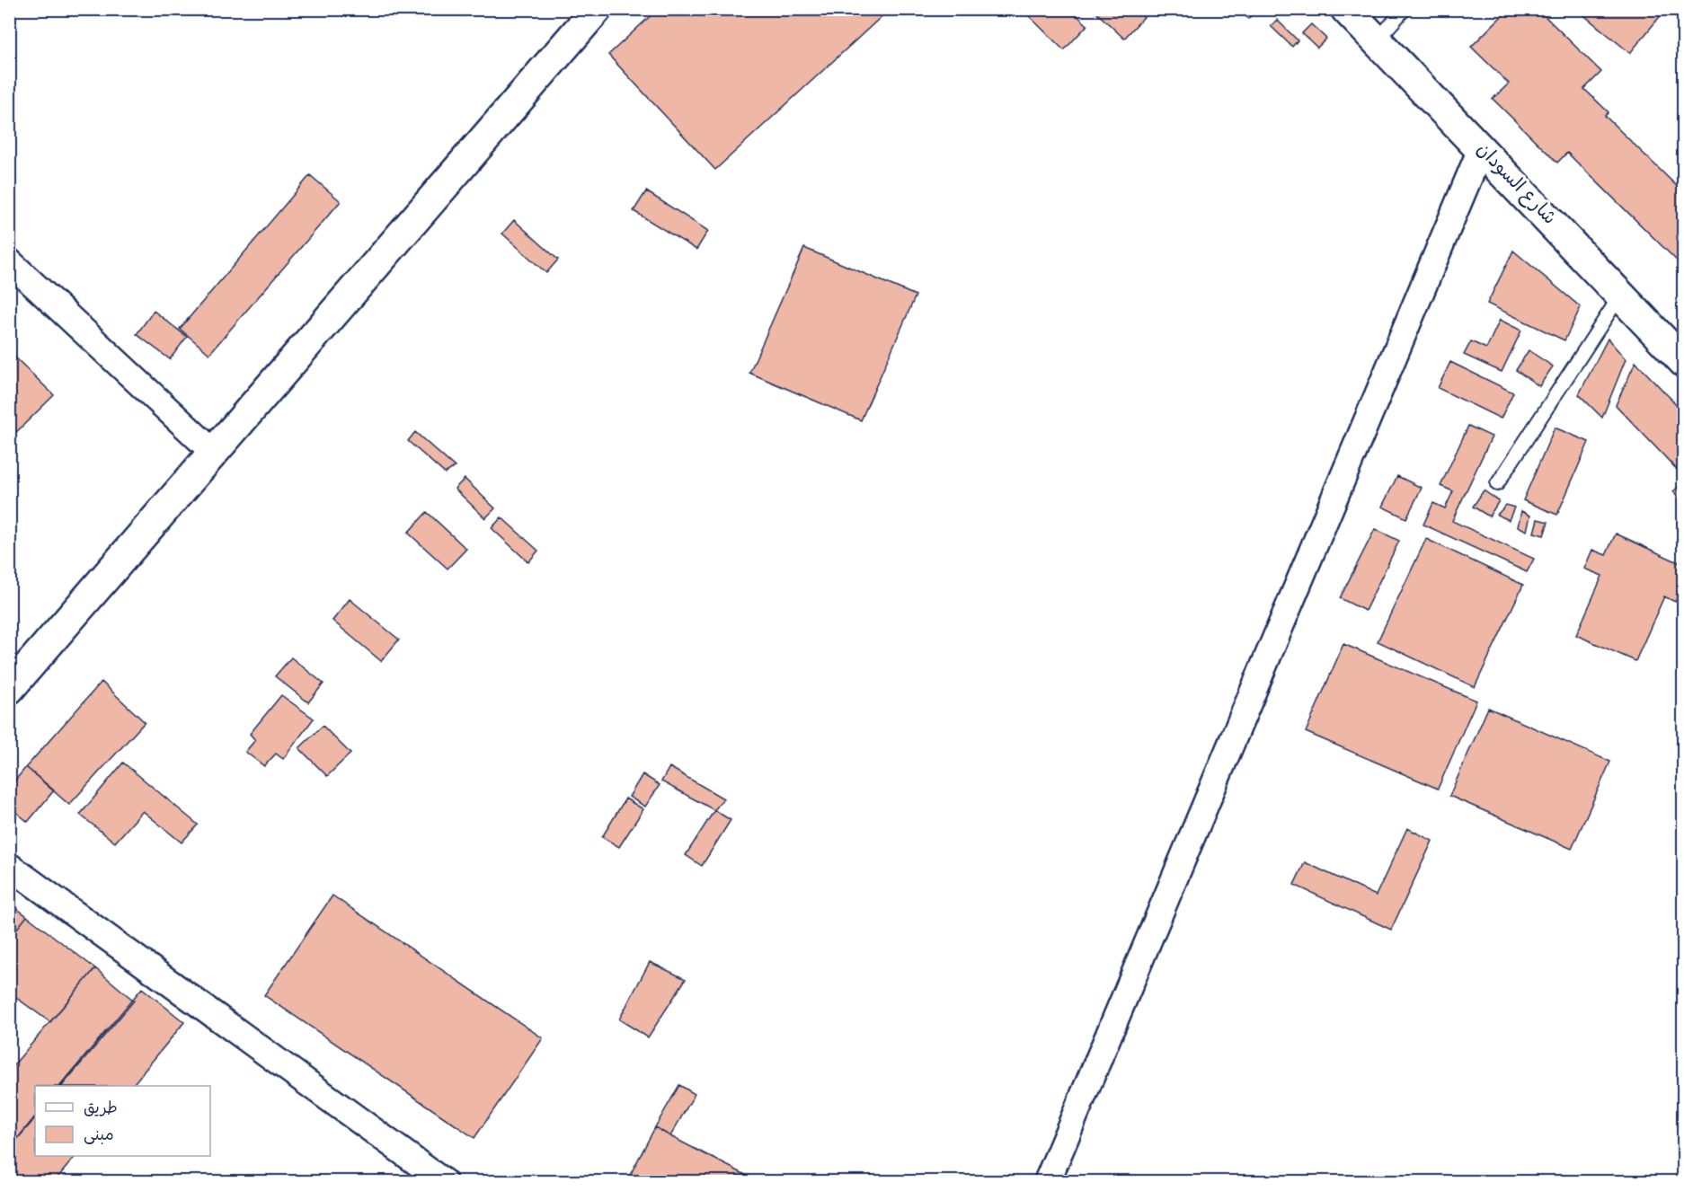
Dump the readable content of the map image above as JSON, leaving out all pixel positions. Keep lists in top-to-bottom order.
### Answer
{
  "streets": {
    "main road": ["شارع السودان"]
  },
  "legend": ["طريق", "مبنى"]
}
